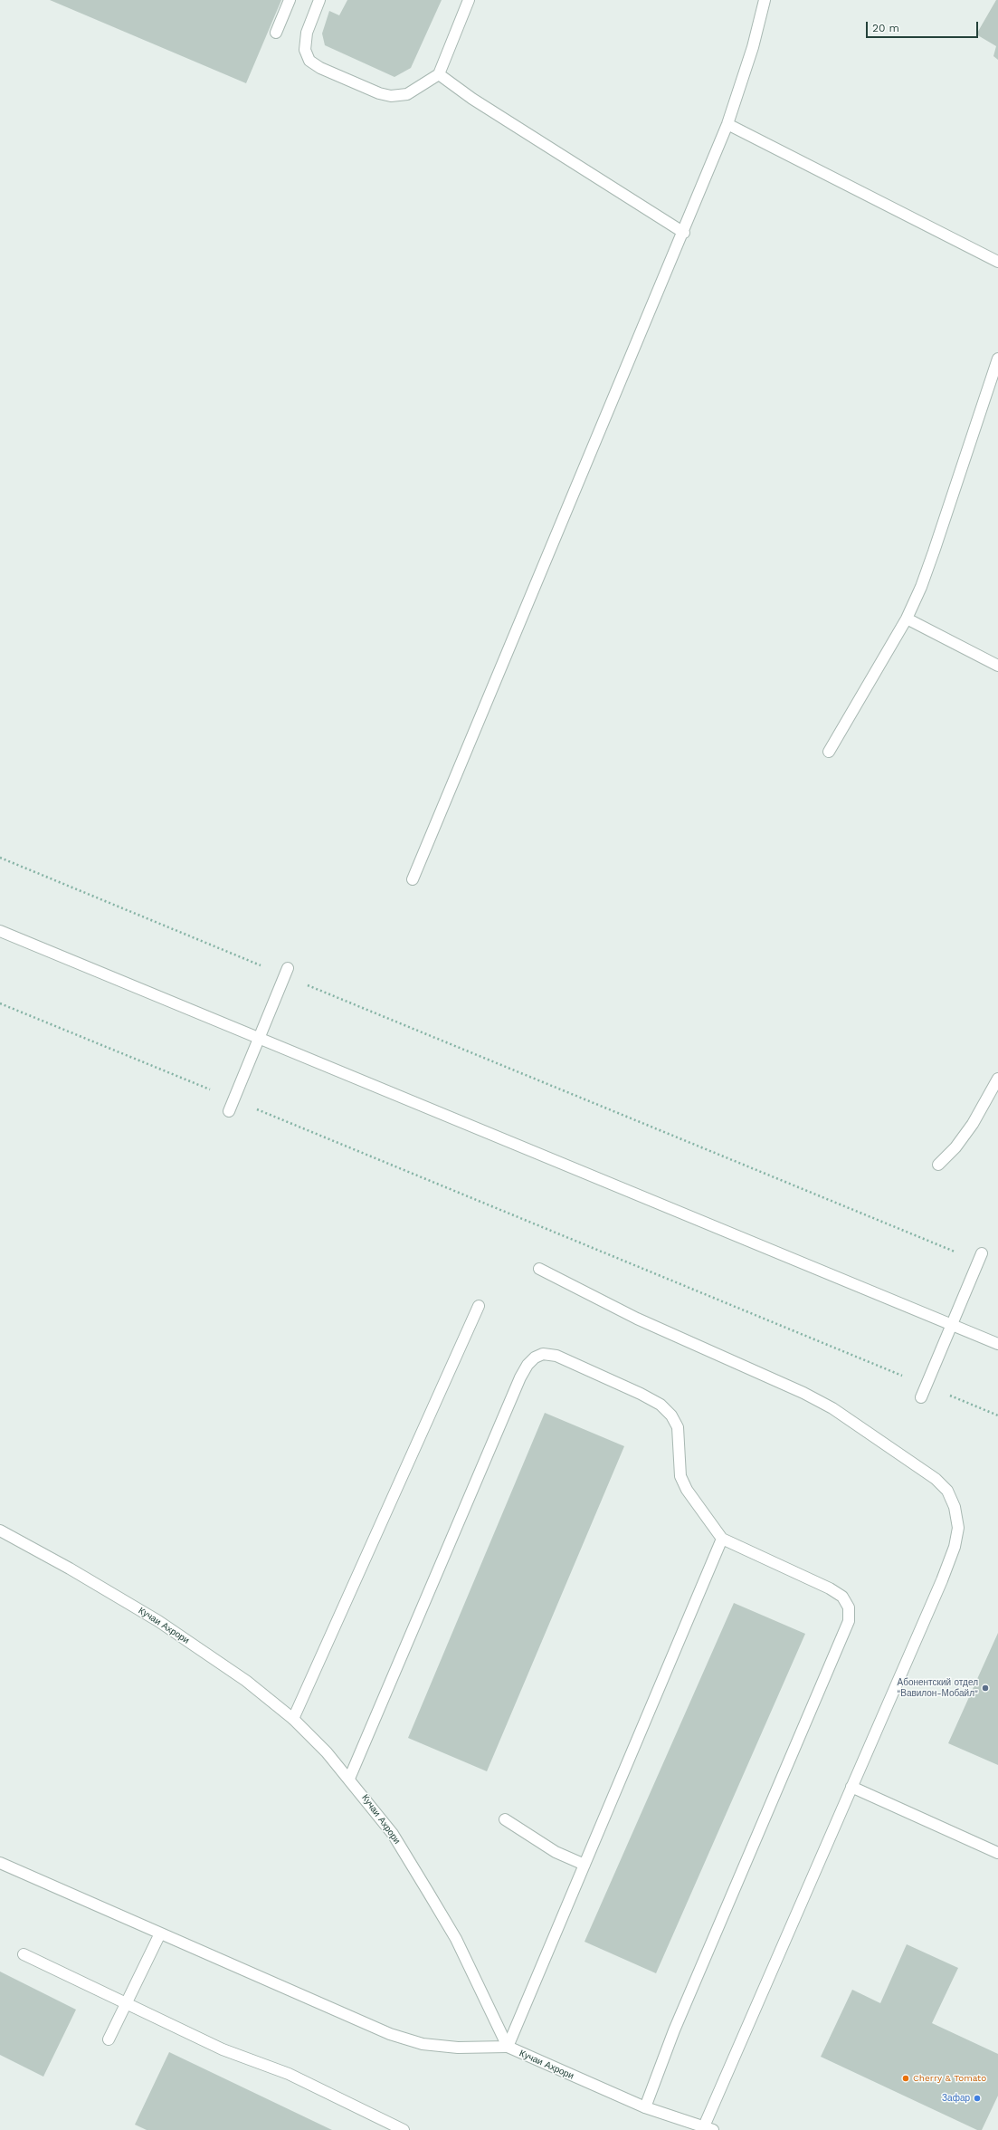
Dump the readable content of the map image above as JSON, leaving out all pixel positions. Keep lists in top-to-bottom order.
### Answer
{
  "streets": {
    "street": ["Кучаи Ахрори"]
  },
  "places": ["Абонентский отдел \"Вавилон-Мобайл\"", "Cherry & Tomato", "Зафар"],
  "scale_bar": "20 m"
}
